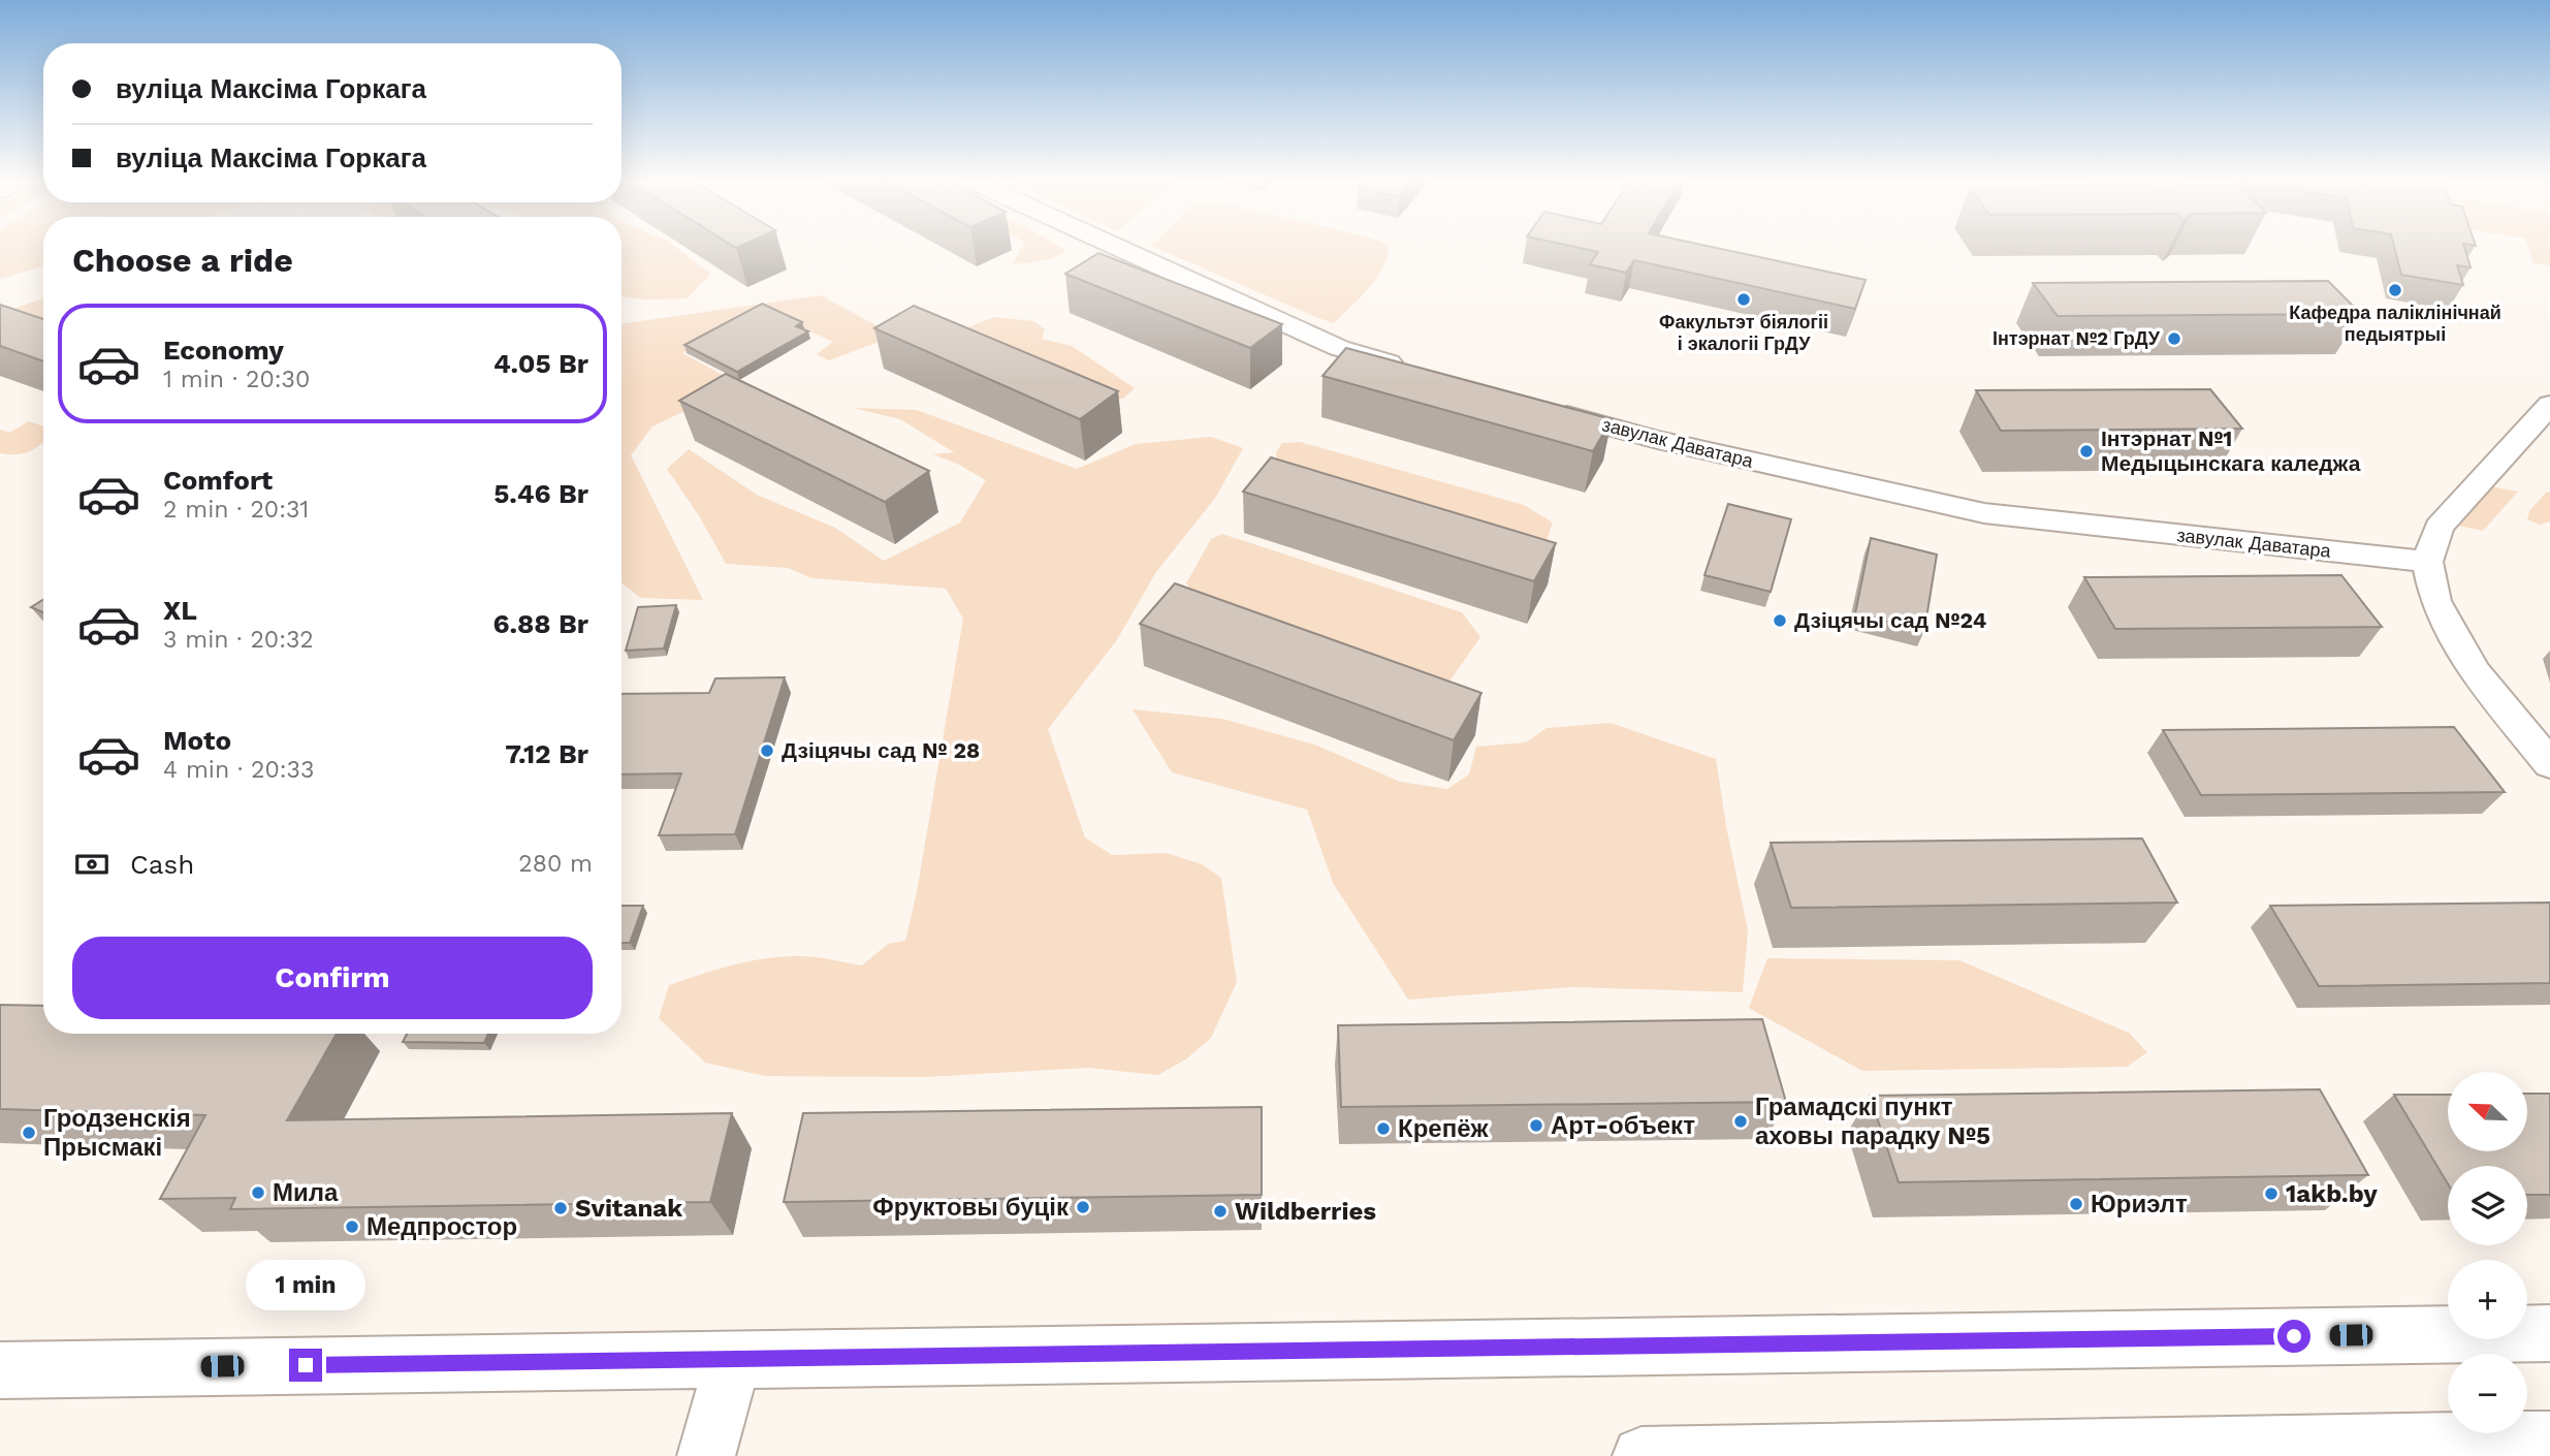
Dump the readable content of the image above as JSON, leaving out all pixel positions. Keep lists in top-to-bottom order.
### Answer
{
  "streets": {
    "street": ["завулак Даватара"]
  },
  "places": [
    "Кафедра паліклінічнай педыятрыі",
    "Факультэт біялогіі і экалогіі ГрДУ",
    "Інтэрнат №2 ГрДУ",
    "Інтэрнат №1 Медыцынскага каледжа",
    "Дзіцячы сад №24",
    "Дзіцячы сад № 28",
    "Грамадскі пункт аховы парадку №5",
    "Арт-объект",
    "Крепёж",
    "Гродзенскія Прысмакі",
    "Мила",
    "1akb.by",
    "Юриэлт",
    "Фруктовы буцік",
    "Svitanak",
    "Wildberries",
    "Медпростор"
  ],
  "north": "top left",
  "page": {
    "banner": ["вуліца Максіма Горкага", "вуліца Максіма Горкага"],
    "heading": "Choose a ride",
    "list": [
      {
        "name": "Economy",
        "note": "1 min · 20:30",
        "value": "4.05 Br"
      },
      {
        "name": "Comfort",
        "note": "2 min · 20:31",
        "value": "5.46 Br"
      },
      {
        "name": "XL",
        "note": "3 min · 20:32",
        "value": "6.88 Br"
      },
      {
        "name": "Moto",
        "note": "4 min · 20:33",
        "value": "7.12 Br"
      }
    ],
    "pay": ["Cash", "280 m"],
    "buttons": "Confirm",
    "map_buttons": ["+", "−"],
    "bubble": "1 min"
  }
}
